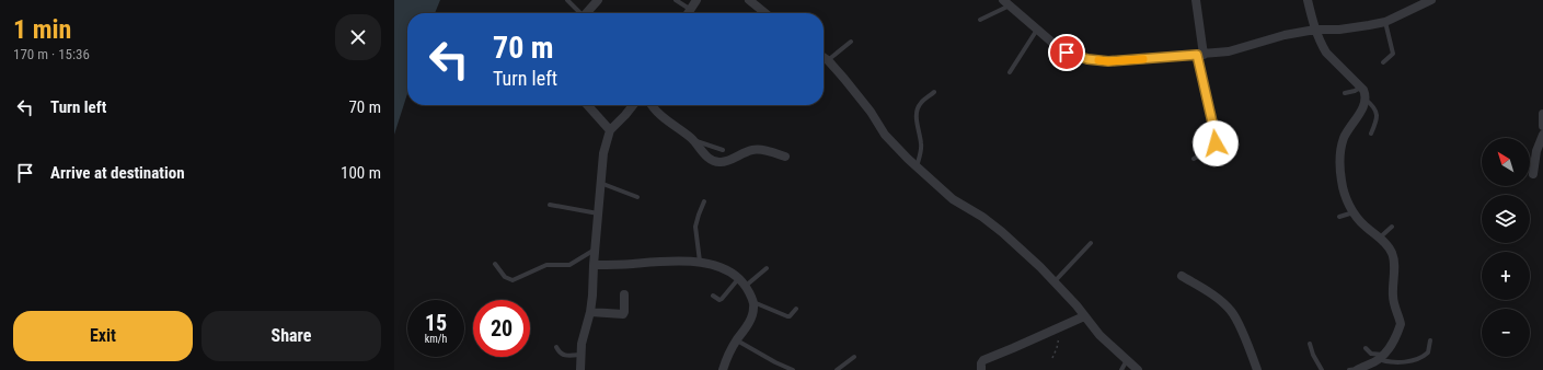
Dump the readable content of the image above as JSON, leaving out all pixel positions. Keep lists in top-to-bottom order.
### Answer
{
  "north": "top left",
  "page": {
    "heading": ["1 min", "170 m · 15:36"],
    "turn": ["70 m", "Turn left"],
    "list": [
      {
        "name": "Turn left",
        "value": "70 m"
      },
      {
        "name": "Arrive at destination",
        "value": "100 m"
      }
    ],
    "map_buttons": ["+", "−"],
    "speed": "15 km/h",
    "limit": "20",
    "buttons": ["Exit", "Share"]
  }
}
